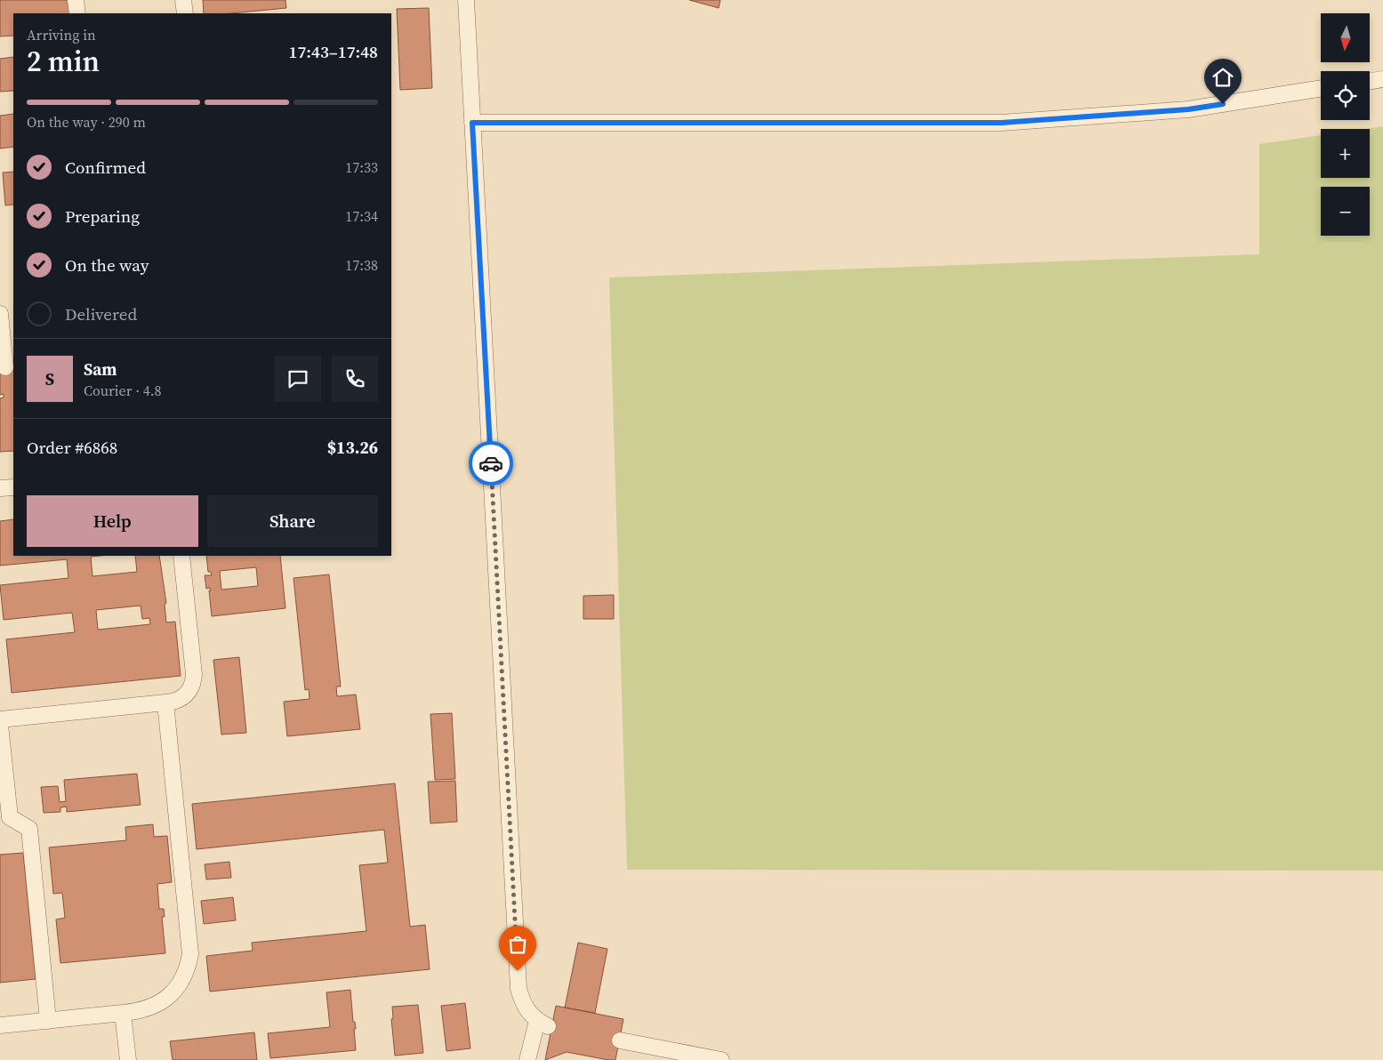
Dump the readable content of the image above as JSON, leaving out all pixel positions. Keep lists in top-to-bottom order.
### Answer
{
  "north": "bottom",
  "page": {
    "map_buttons": ["+", "−"],
    "heading": ["2 min", "Arriving in", "17:43–17:48"],
    "panel": [
      "Sam",
      "Courier · 4.8",
      "Order #6868",
      "$13.26"
    ],
    "bar": "On the way · 290 m",
    "list": [
      ["Confirmed", "17:33"],
      ["Preparing", "17:34"],
      ["On the way", "17:38"],
      "Delivered"
    ],
    "round": "S",
    "buttons": ["Help", "Share"]
  }
}
